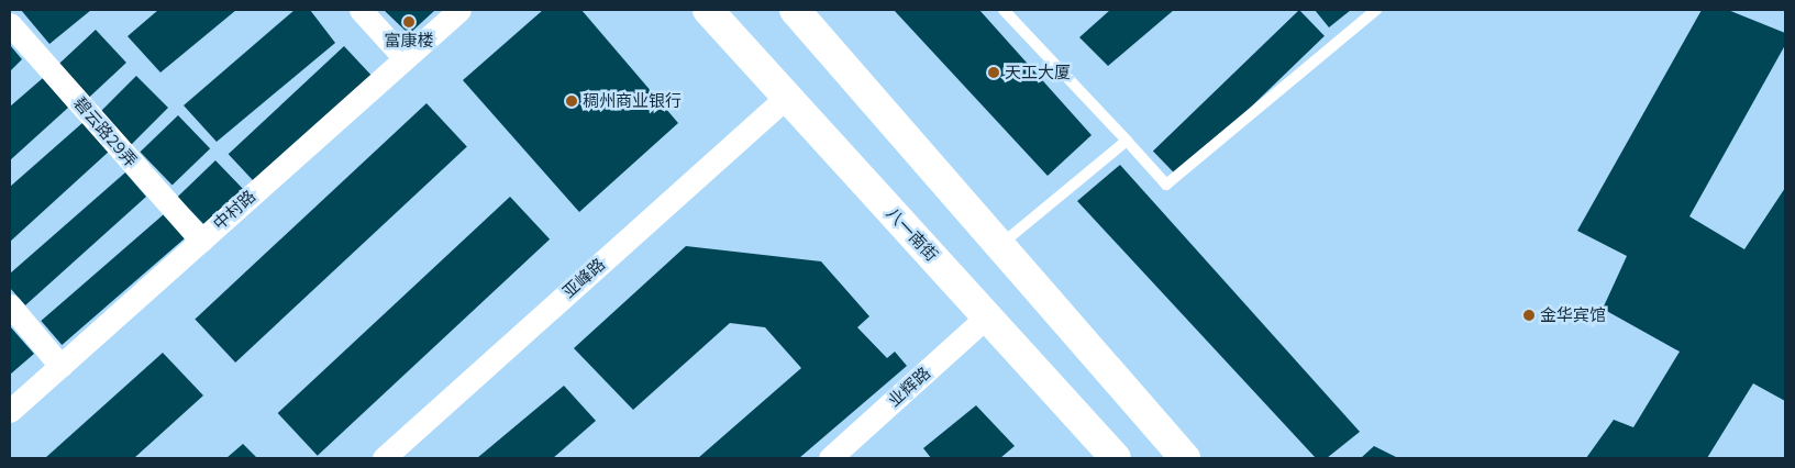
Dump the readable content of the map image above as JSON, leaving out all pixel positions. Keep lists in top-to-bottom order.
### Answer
{
  "streets": {
    "main road": ["八一南街"],
    "street": [
      "碧云路29弄",
      "中村路",
      "亚峰路",
      "业辉路"
    ]
  },
  "crossings": [
    ["碧云路29弄", "中村路"],
    ["八一南街", "亚峰路"],
    ["八一南街", "业辉路"]
  ],
  "places": [
    "富康楼",
    "天工大厦",
    "稠州商业银行",
    "金华宾馆"
  ]
}
